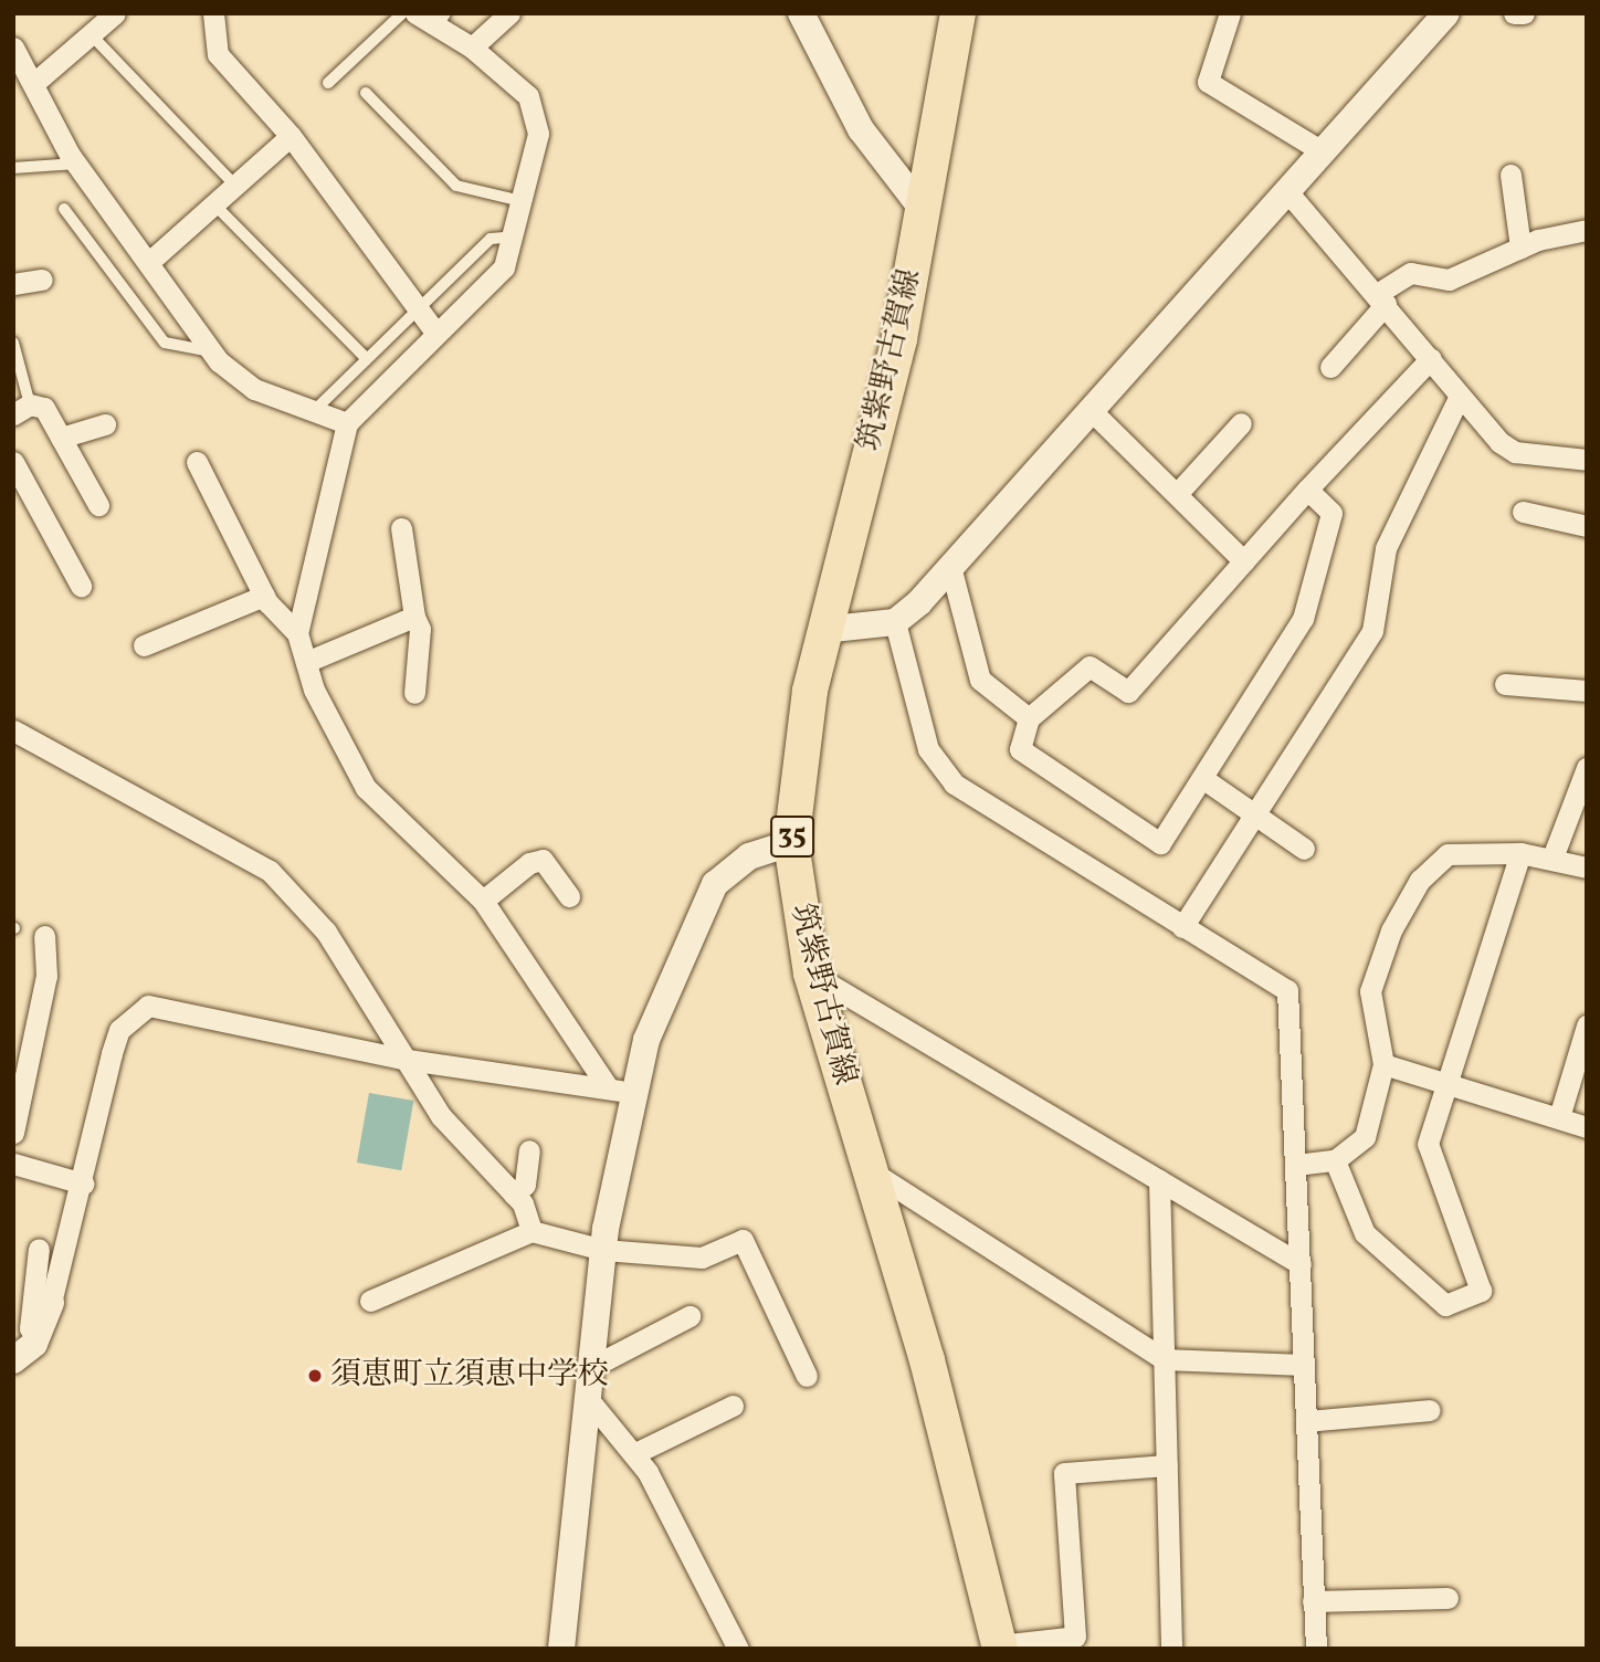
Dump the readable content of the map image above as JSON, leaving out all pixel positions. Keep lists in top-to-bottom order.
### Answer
{
  "streets": {
    "main road": ["筑紫野古賀線", "35"]
  },
  "places": ["須恵町立須恵中学校"]
}
